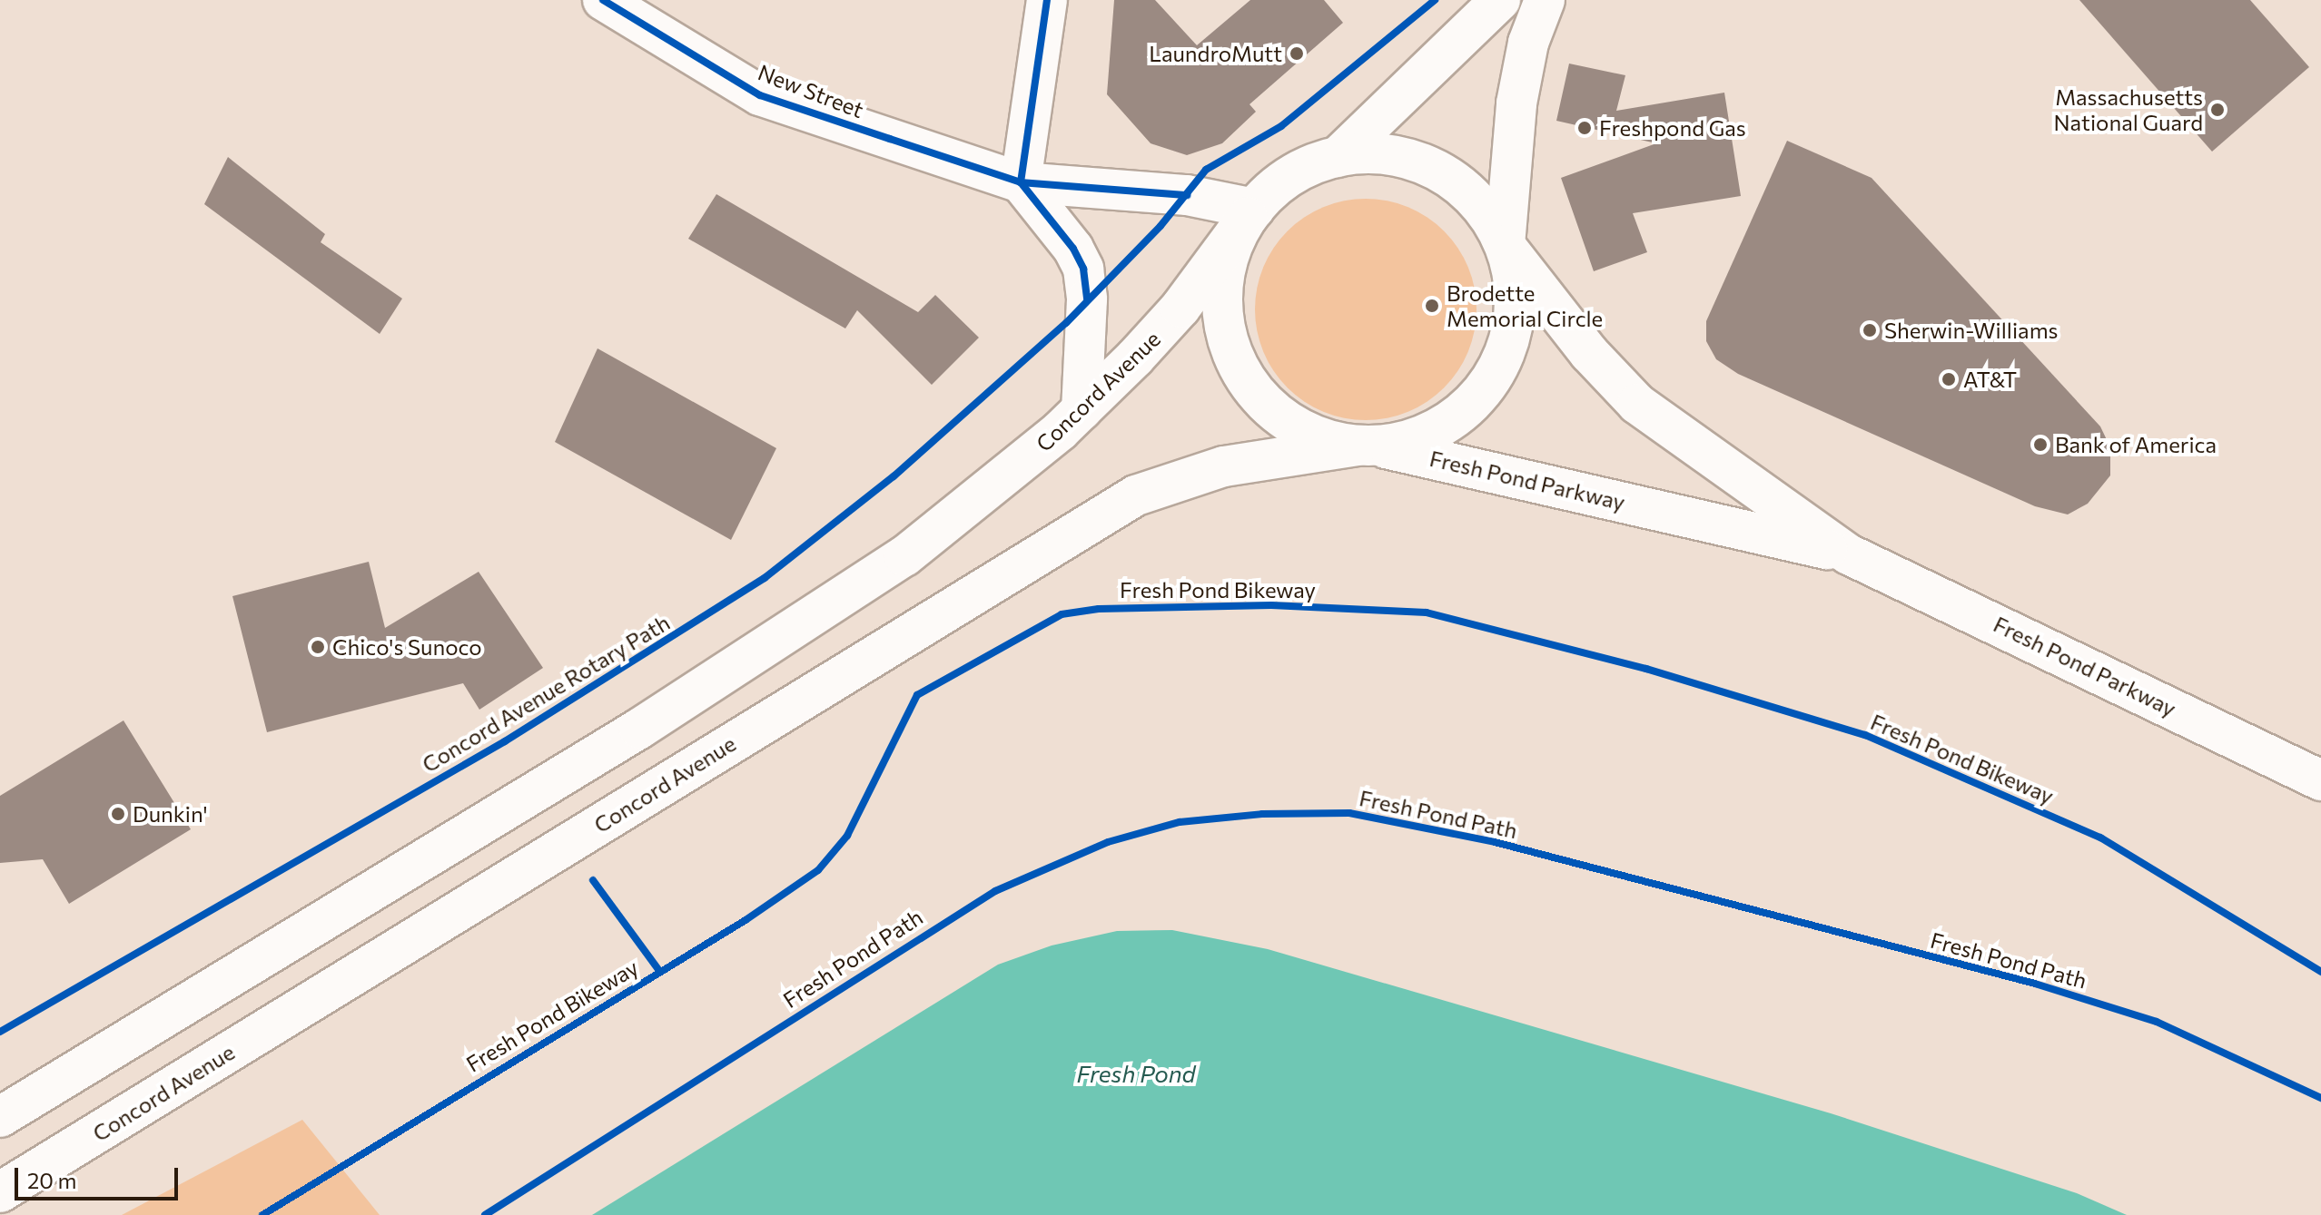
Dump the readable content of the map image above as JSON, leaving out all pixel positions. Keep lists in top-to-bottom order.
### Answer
{
  "streets": {
    "main road": ["New Street", "Concord Avenue", "Fresh Pond Parkway"],
    "cycle path": ["Fresh Pond Bikeway", "Concord Avenue Rotary Path", "Fresh Pond Path"]
  },
  "crossings": [
    ["New Street", "Concord Avenue"],
    ["New Street", "Fresh Pond Parkway"],
    ["Concord Avenue", "Fresh Pond Parkway"]
  ],
  "water": ["Fresh Pond"],
  "places": [
    "LaundroMutt",
    "Massachusetts National Guard",
    "Freshpond Gas",
    "Brodette Memorial Circle",
    "Sherwin-Williams",
    "AT&T",
    "Bank of America",
    "Chico's Sunoco",
    "Dunkin'"
  ],
  "scale_bar": "20 m"
}
